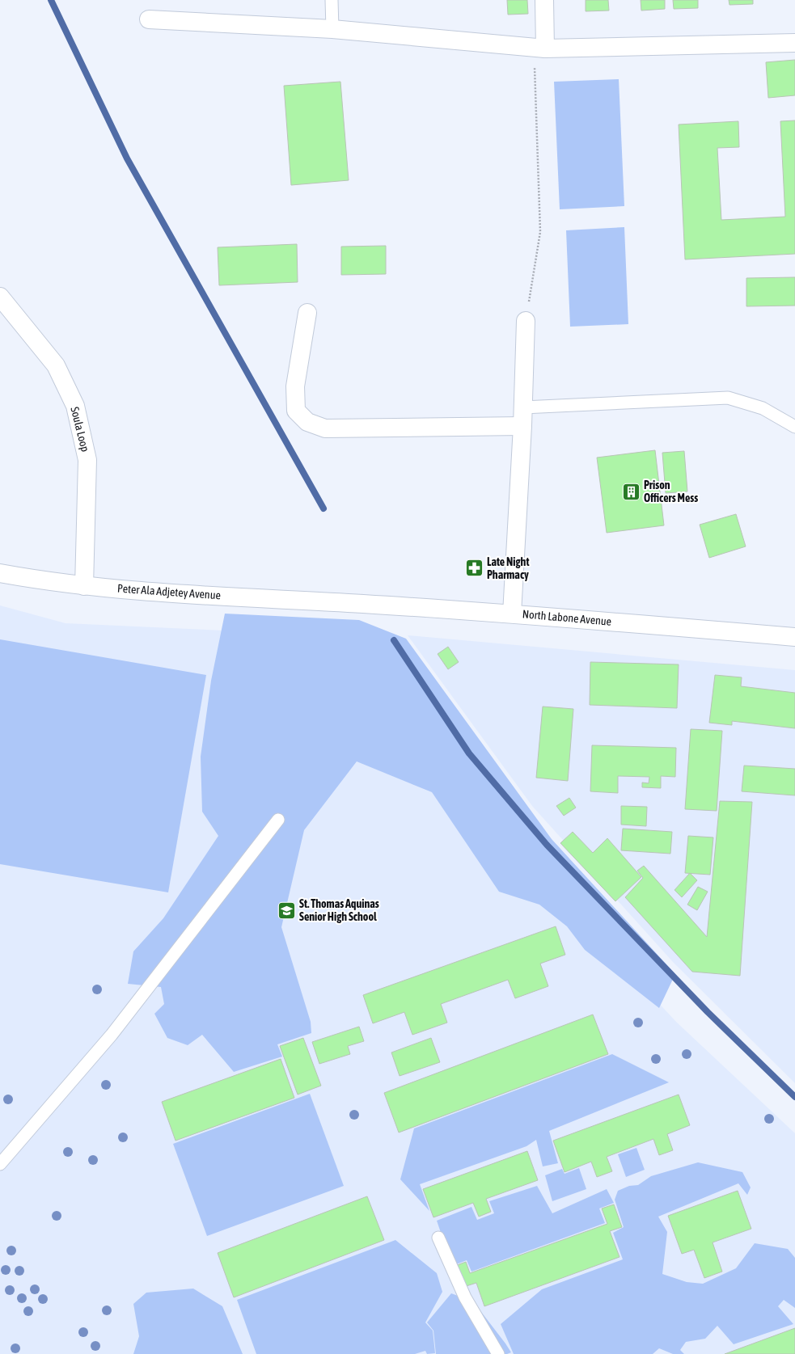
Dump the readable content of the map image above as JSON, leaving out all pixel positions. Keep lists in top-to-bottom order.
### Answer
{
  "streets": {
    "street": ["Soula Loop", "Peter Ala Adjetey Avenue", "North Labone Avenue"]
  },
  "crossings": [
    ["Soula Loop", "Peter Ala Adjetey Avenue"],
    ["Peter Ala Adjetey Avenue", "North Labone Avenue"]
  ],
  "places": {
    "building": ["Prison Officers Mess"],
    "pharmacy": ["Late Night Pharmacy"],
    "school or university": ["St. Thomas Aquinas Senior High School"]
  }
}
